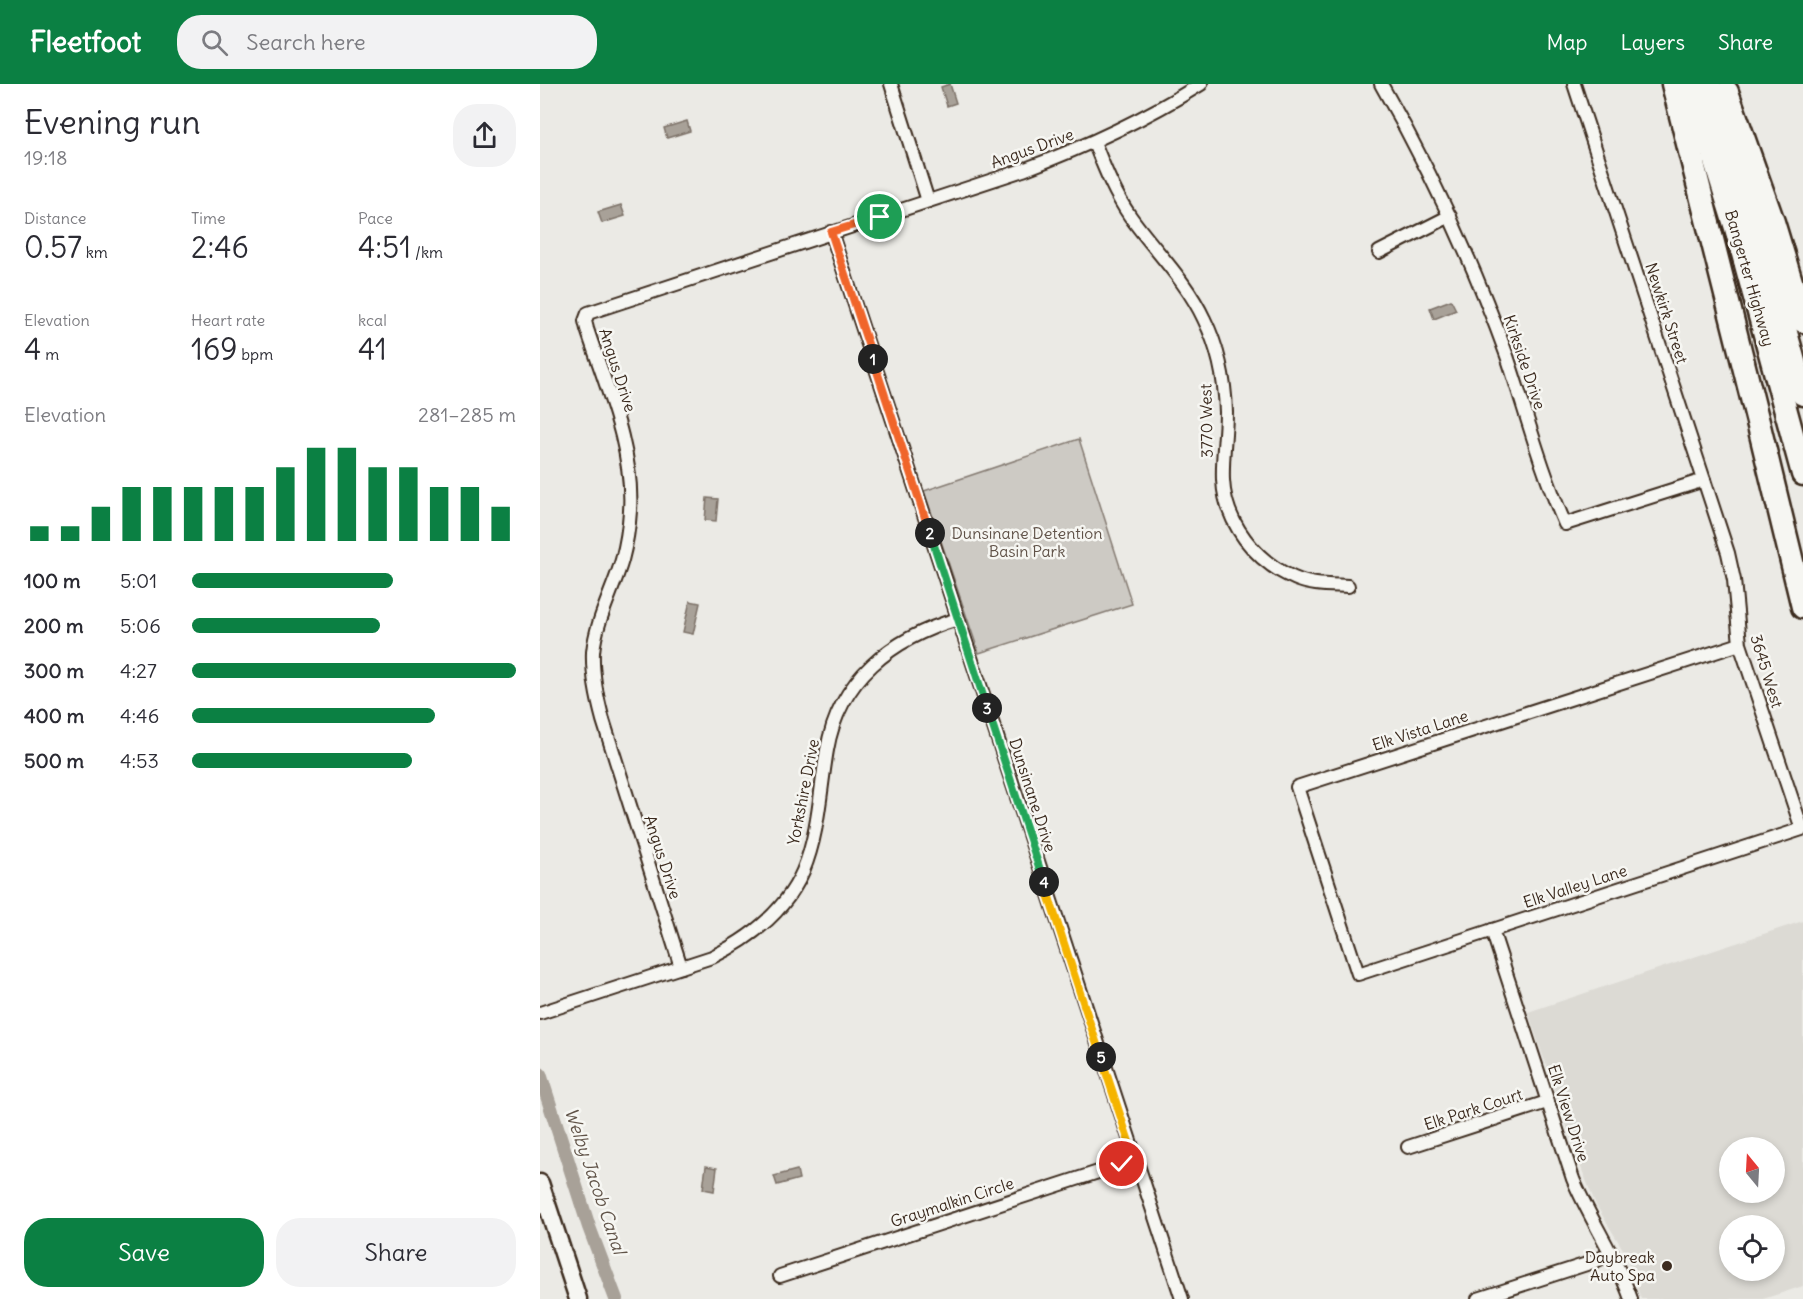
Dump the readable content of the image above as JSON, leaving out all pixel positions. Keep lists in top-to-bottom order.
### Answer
{
  "streets": {
    "highway": ["Bangerter Highway"],
    "street": [
      "Angus Drive",
      "Newkirk Street",
      "Kirkside Drive",
      "3770 West",
      "3645 West",
      "Elk Vista Lane",
      "Yorkshire Drive",
      "Dunsinane Drive",
      "Elk Valley Lane",
      "Elk Park Court",
      "Elk View Drive",
      "Graymalkin Circle"
    ]
  },
  "crossings": [
    ["Angus Drive", "3770 West"],
    ["Angus Drive", "Yorkshire Drive"],
    ["Angus Drive", "Dunsinane Drive"],
    ["Newkirk Street", "Kirkside Drive"],
    ["Newkirk Street", "3645 West"],
    ["3645 West", "Elk Vista Lane"],
    ["3645 West", "Elk Valley Lane"],
    ["Elk Vista Lane", "Elk Valley Lane"],
    ["Yorkshire Drive", "Dunsinane Drive"],
    ["Dunsinane Drive", "Graymalkin Circle"],
    ["Elk Valley Lane", "Elk View Drive"],
    ["Elk Park Court", "Elk View Drive"]
  ],
  "water": ["Welby Jacob Canal"],
  "parks": ["Dunsinane Detention Basin Park"],
  "places": ["Daybreak Auto Spa"],
  "north": "top",
  "page": {
    "header": "Fleetfoot",
    "search": "Search here",
    "nav": ["Map", "Layers", "Share"],
    "heading": ["Evening run", "19:18"],
    "stats": [
      ["Distance", "0.57 km"],
      ["Time", "2:46"],
      ["Pace", "4:51 /km"],
      ["Elevation", "4 m"],
      ["Heart rate", "169 bpm"],
      ["kcal", "41"]
    ],
    "pins": [
      "1",
      "2",
      "3",
      "4",
      "5"
    ],
    "chart": ["Elevation", "281–285 m"],
    "list": [
      {
        "name": "100 m",
        "note": "5:01"
      },
      {
        "name": "200 m",
        "note": "5:06"
      },
      {
        "name": "300 m",
        "note": "4:27"
      },
      {
        "name": "400 m",
        "note": "4:46"
      },
      {
        "name": "500 m",
        "note": "4:53"
      }
    ],
    "buttons": ["Save", "Share"]
  }
}
